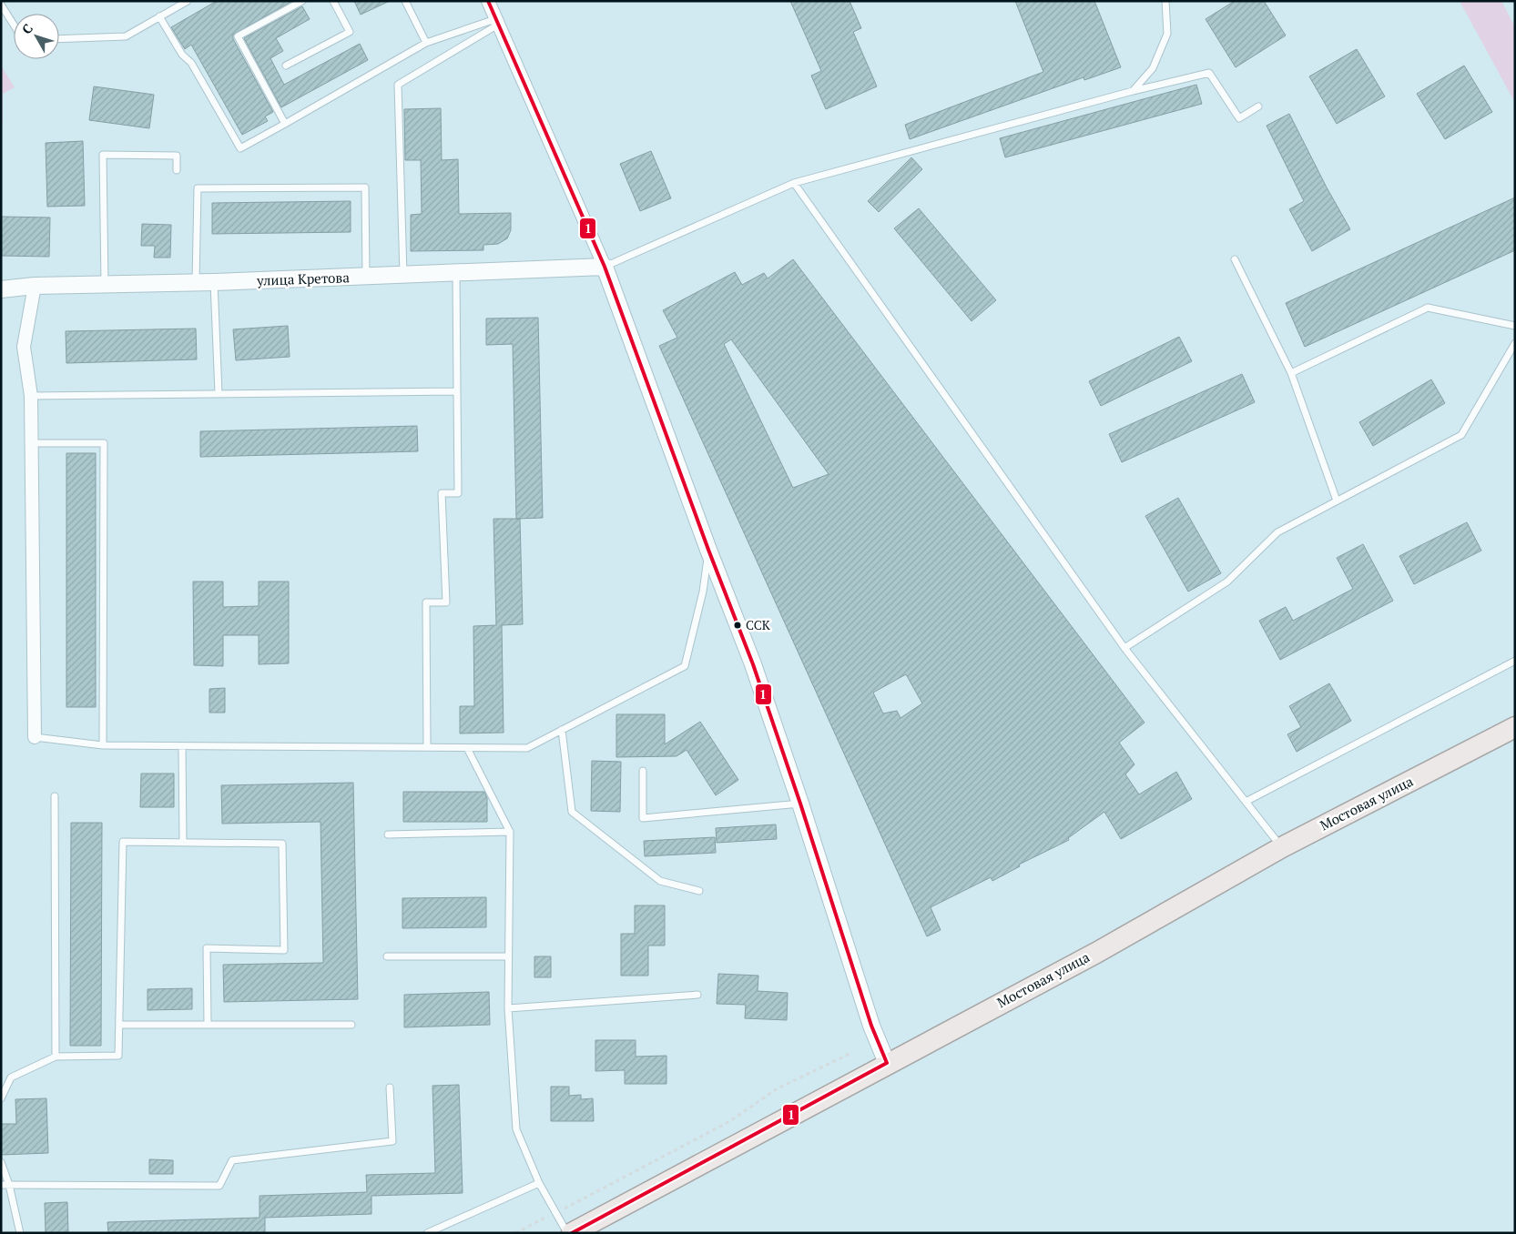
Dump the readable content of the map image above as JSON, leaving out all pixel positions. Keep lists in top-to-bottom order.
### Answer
{
  "streets": {
    "main road": ["Мостовая улица"],
    "street": ["улица Кретова"]
  },
  "places": ["ССК"],
  "lines": ["transit line 1"],
  "north": "top left"
}
